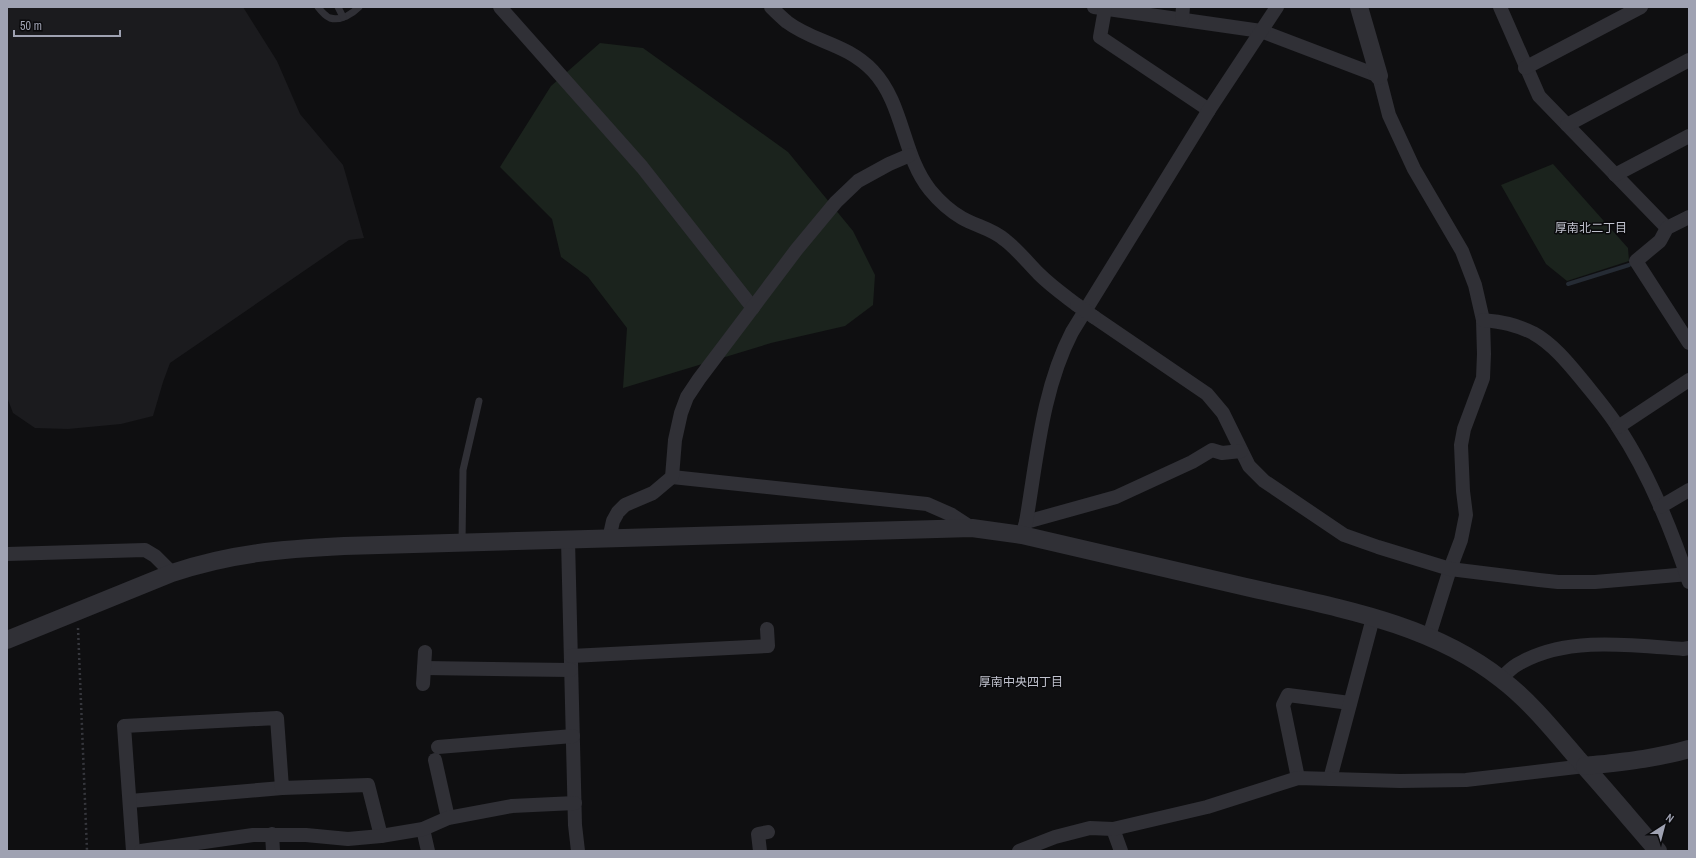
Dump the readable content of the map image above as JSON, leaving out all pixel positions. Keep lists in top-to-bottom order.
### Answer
{
  "districts": ["厚南北二丁目", "厚南中央四丁目"],
  "scale_bar": "50 m",
  "north": "top right"
}
